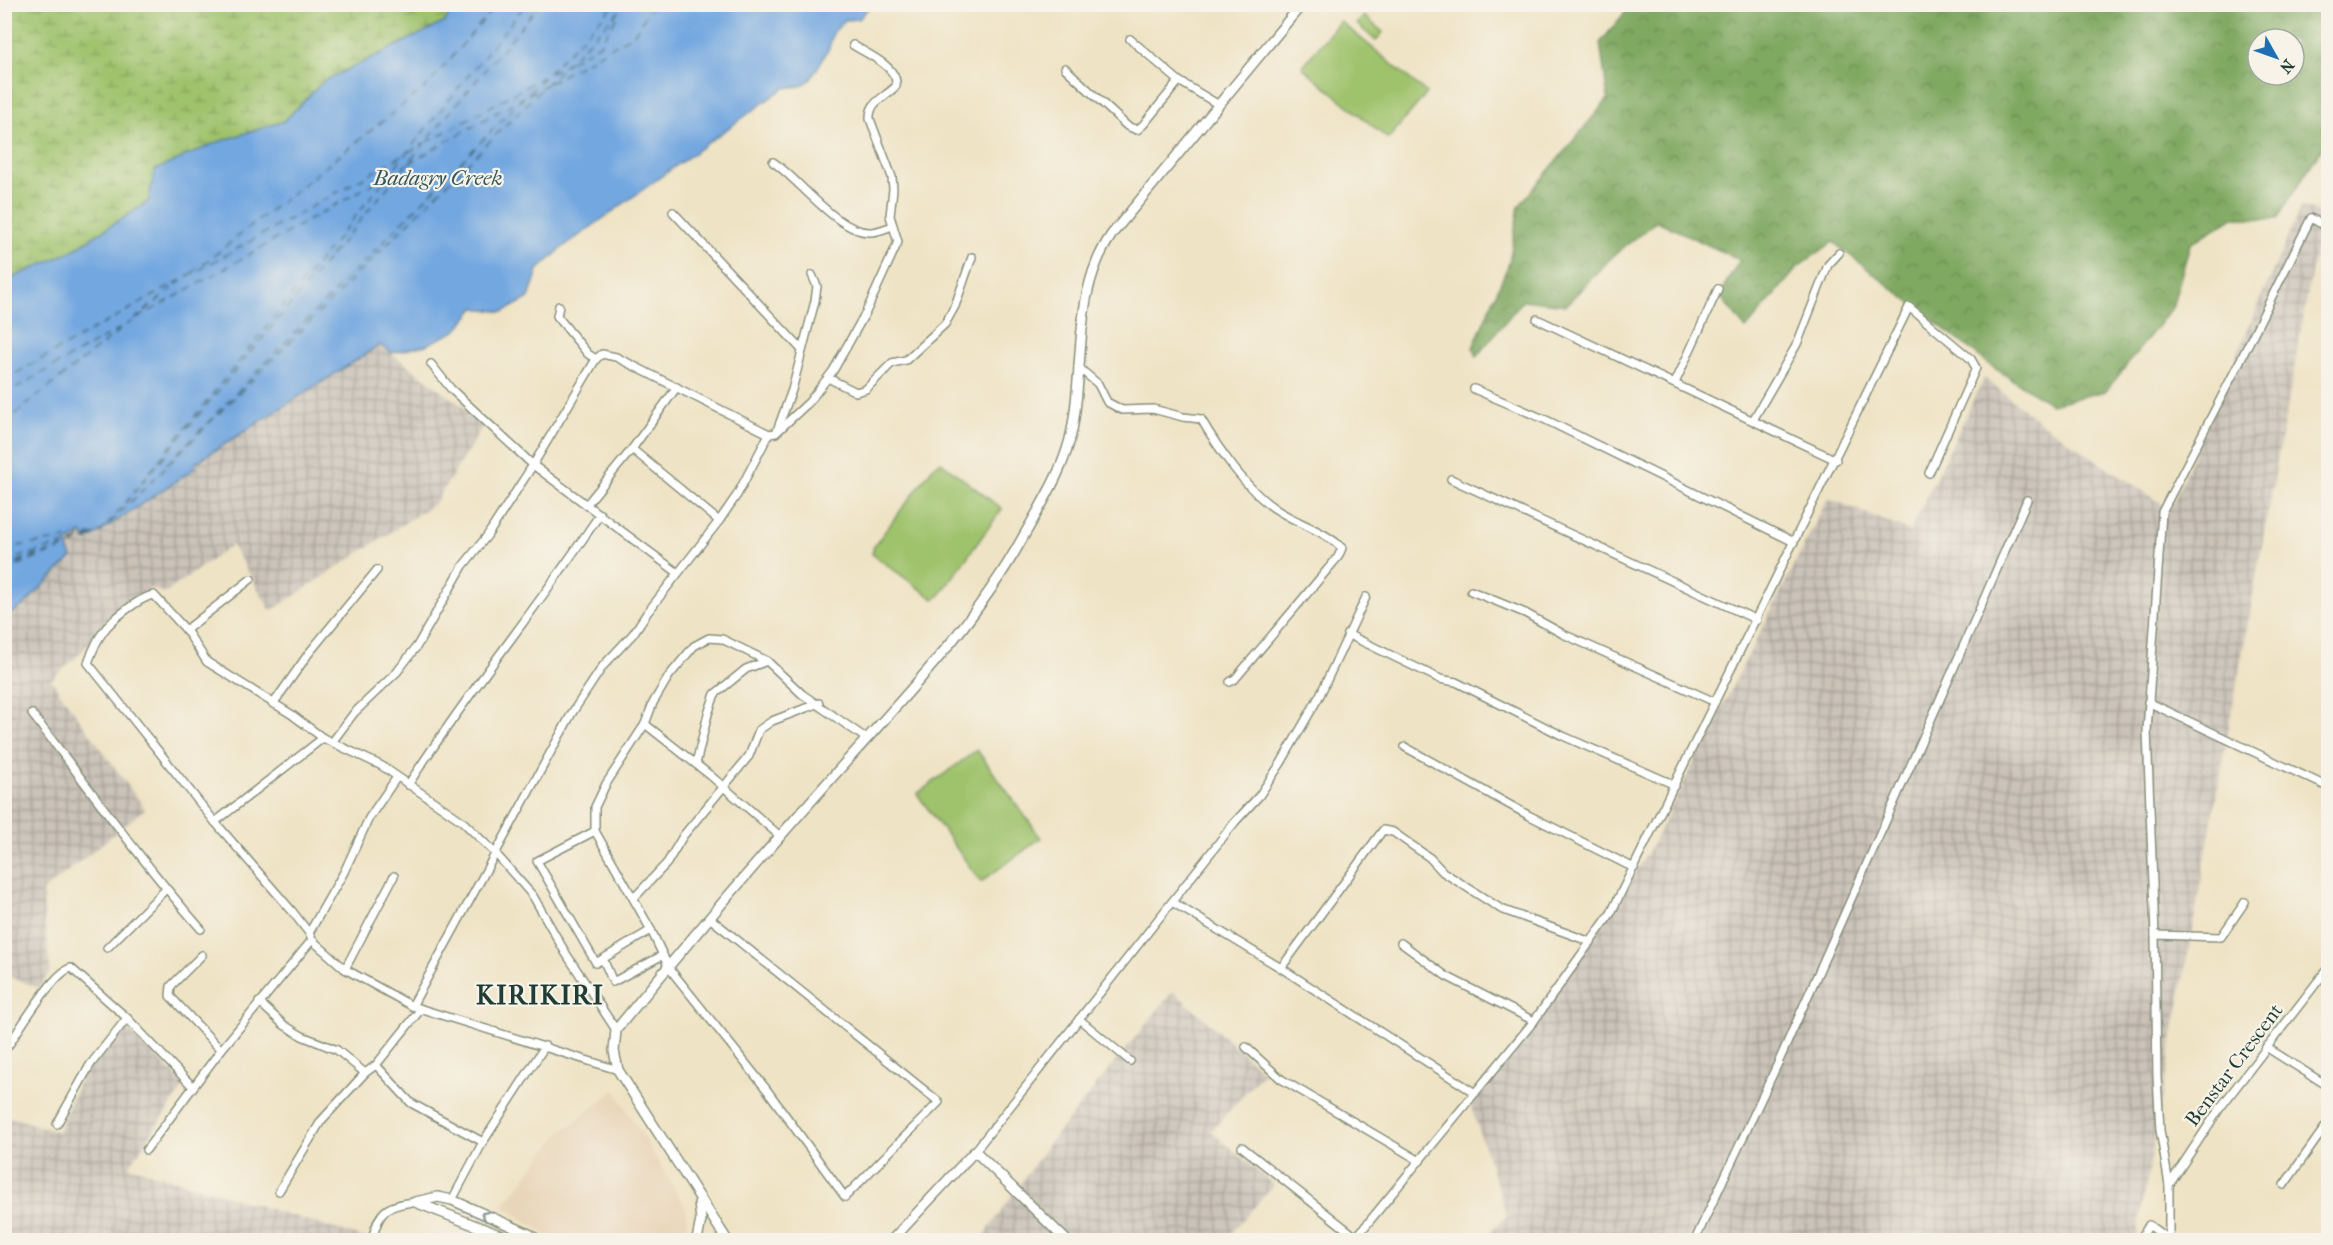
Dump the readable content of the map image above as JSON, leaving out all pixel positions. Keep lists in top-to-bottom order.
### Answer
{
  "streets": {
    "street": ["Benstar Crescent"]
  },
  "districts": ["KIRIKIRI"],
  "water": ["Badagry Creek"],
  "north": "bottom right"
}
